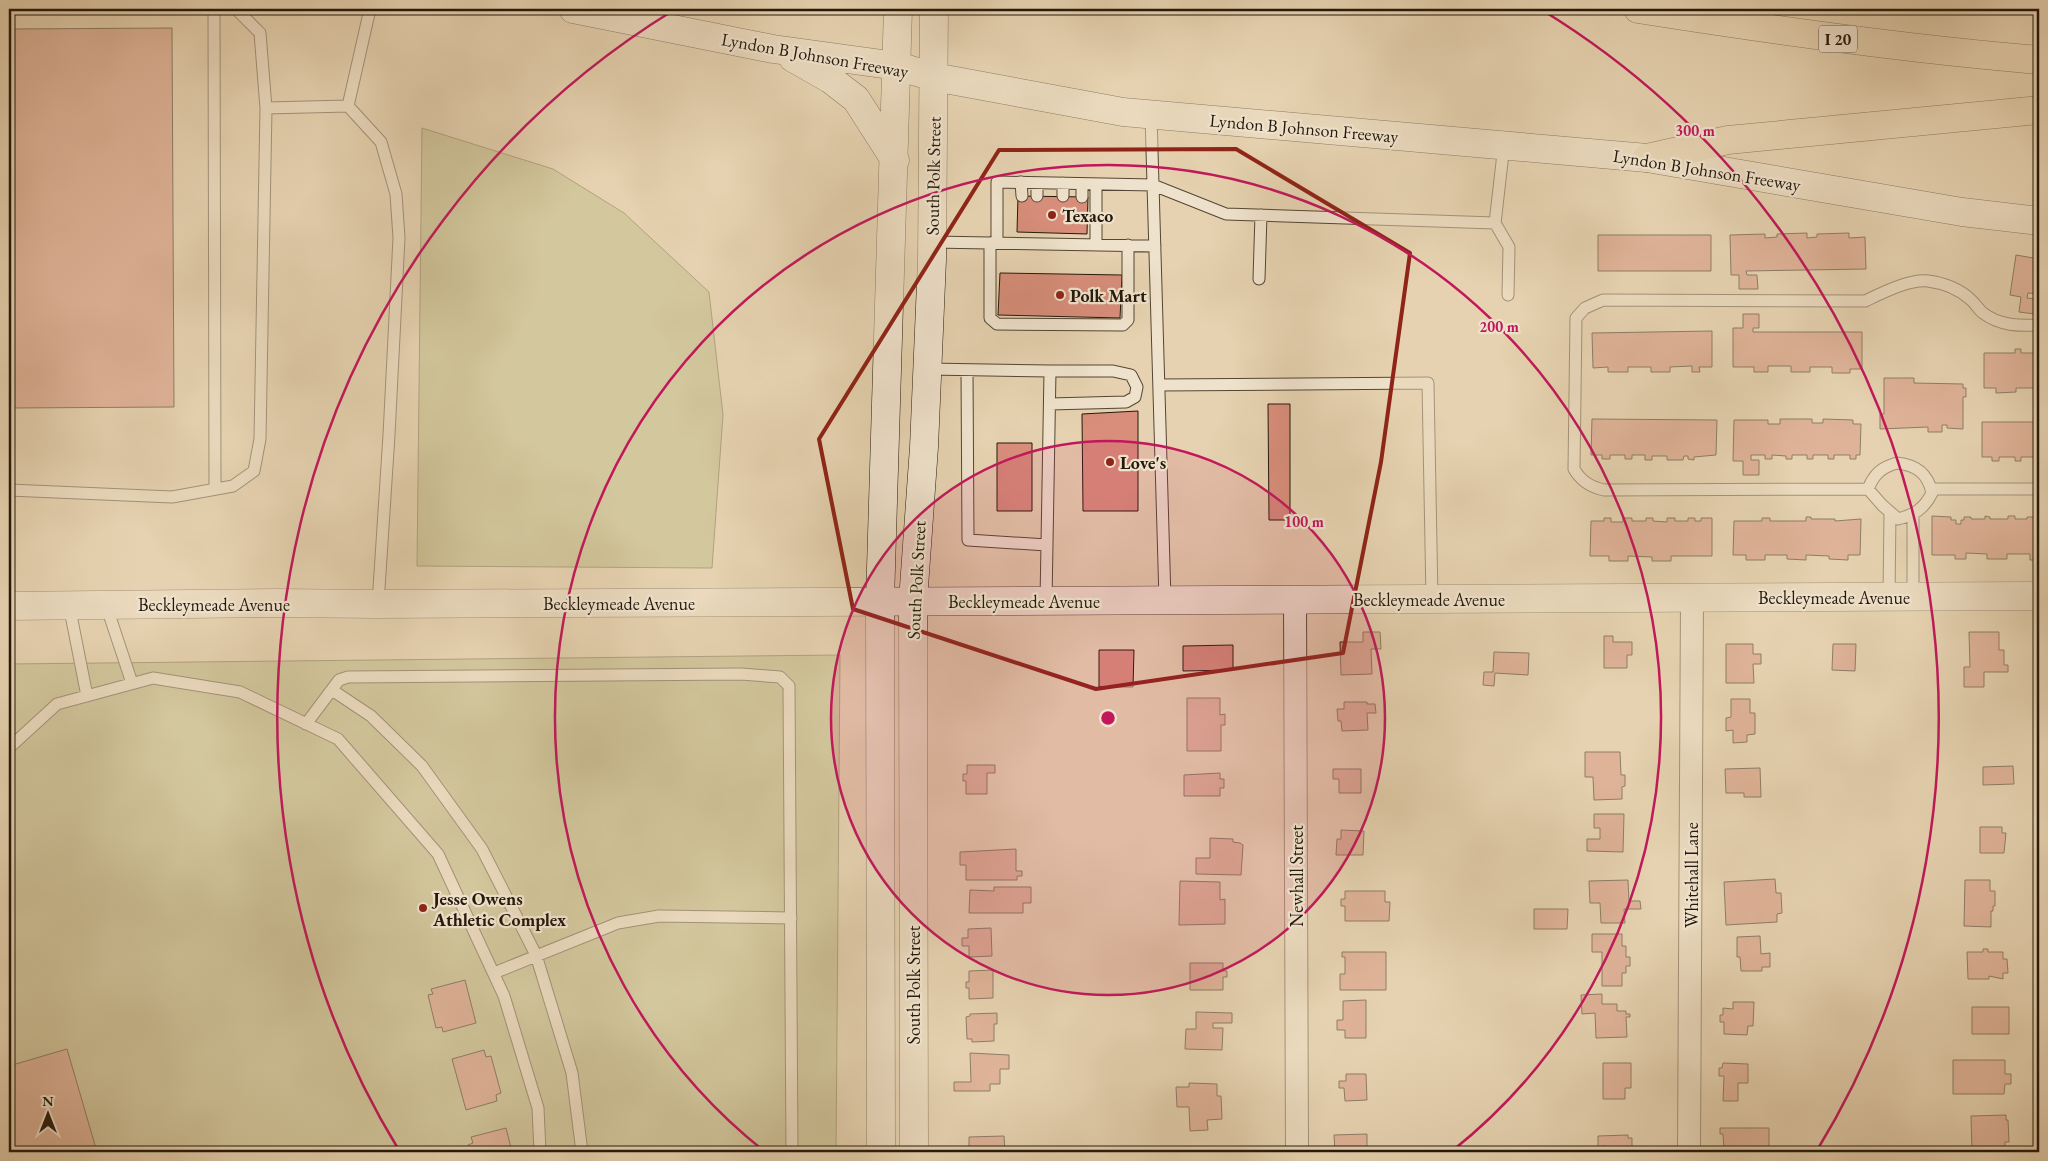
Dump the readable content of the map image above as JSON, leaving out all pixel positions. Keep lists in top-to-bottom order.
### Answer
{
  "streets": {
    "highway": ["I 20"],
    "main road": ["Lyndon B Johnson Freeway", "South Polk Street", "Beckleymeade Avenue"],
    "street": ["Whitehall Lane", "Newhall Street"]
  },
  "crossings": [
    ["Lyndon B Johnson Freeway", "South Polk Street"],
    ["South Polk Street", "Beckleymeade Avenue"],
    ["Beckleymeade Avenue", "Whitehall Lane"],
    ["Beckleymeade Avenue", "Newhall Street"]
  ],
  "places": [
    "Texaco",
    "Polk Mart",
    "Love's",
    "Jesse Owens Athletic Complex"
  ],
  "north": "top",
  "rings": ["300 m", "200 m", "100 m"]
}
